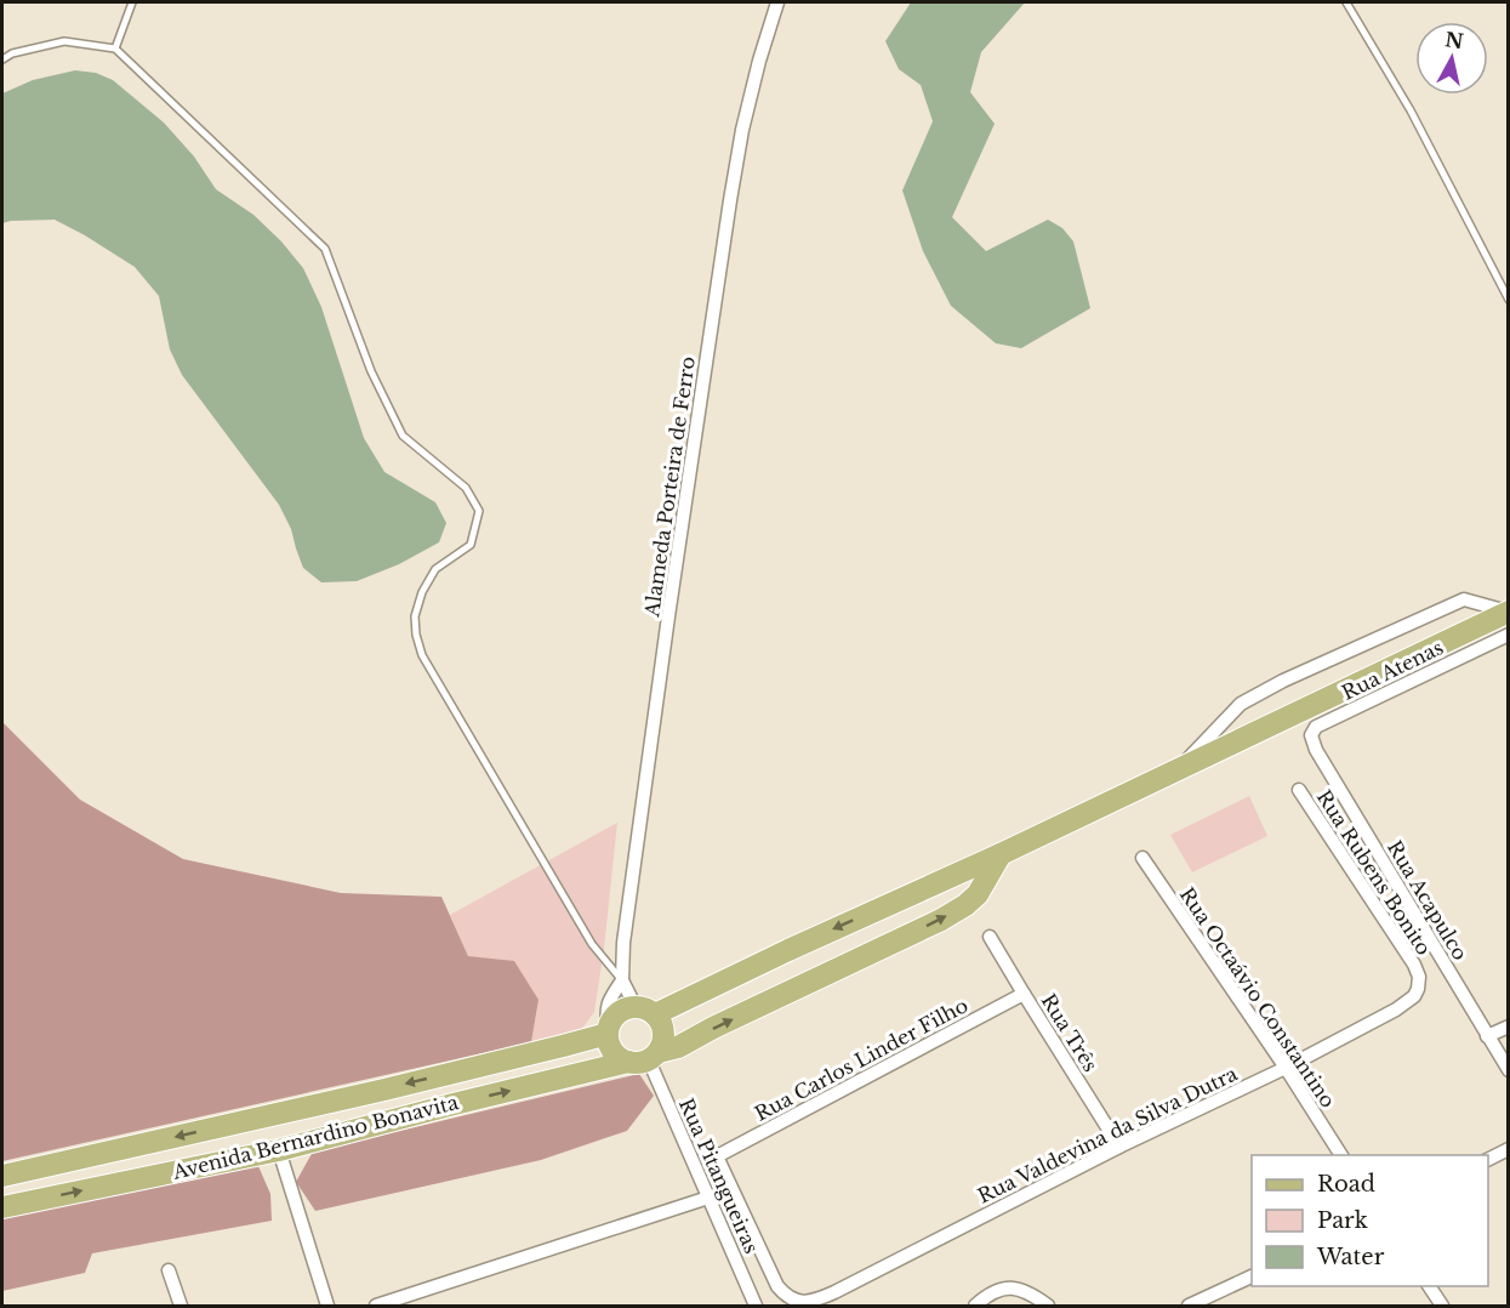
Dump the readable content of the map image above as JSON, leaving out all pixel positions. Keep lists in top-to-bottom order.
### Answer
{
  "streets": {
    "main road": ["Avenida Bernardino Bonavita"],
    "street": [
      "Alameda Porteira de Ferro",
      "Rua Atenas",
      "Rua Rubens Bonito",
      "Rua Acapulco",
      "Rua Octaávio Constantino",
      "Rua Três",
      "Rua Carlos Linder Filho",
      "Rua Valdevina da Silva Dutra",
      "Rua Pitangueiras"
    ]
  },
  "crossings": [
    ["Alameda Porteira de Ferro", "Avenida Bernardino Bonavita"],
    ["Alameda Porteira de Ferro", "Rua Pitangueiras"],
    ["Rua Atenas", "Rua Acapulco"],
    ["Rua Rubens Bonito", "Rua Valdevina da Silva Dutra"],
    ["Rua Octaávio Constantino", "Rua Valdevina da Silva Dutra"],
    ["Rua Três", "Rua Carlos Linder Filho"],
    ["Rua Três", "Rua Valdevina da Silva Dutra"],
    ["Rua Carlos Linder Filho", "Rua Valdevina da Silva Dutra"],
    ["Avenida Bernardino Bonavita", "Rua Pitangueiras"]
  ],
  "legend": ["Road", "Park", "Water"],
  "north": "top"
}
